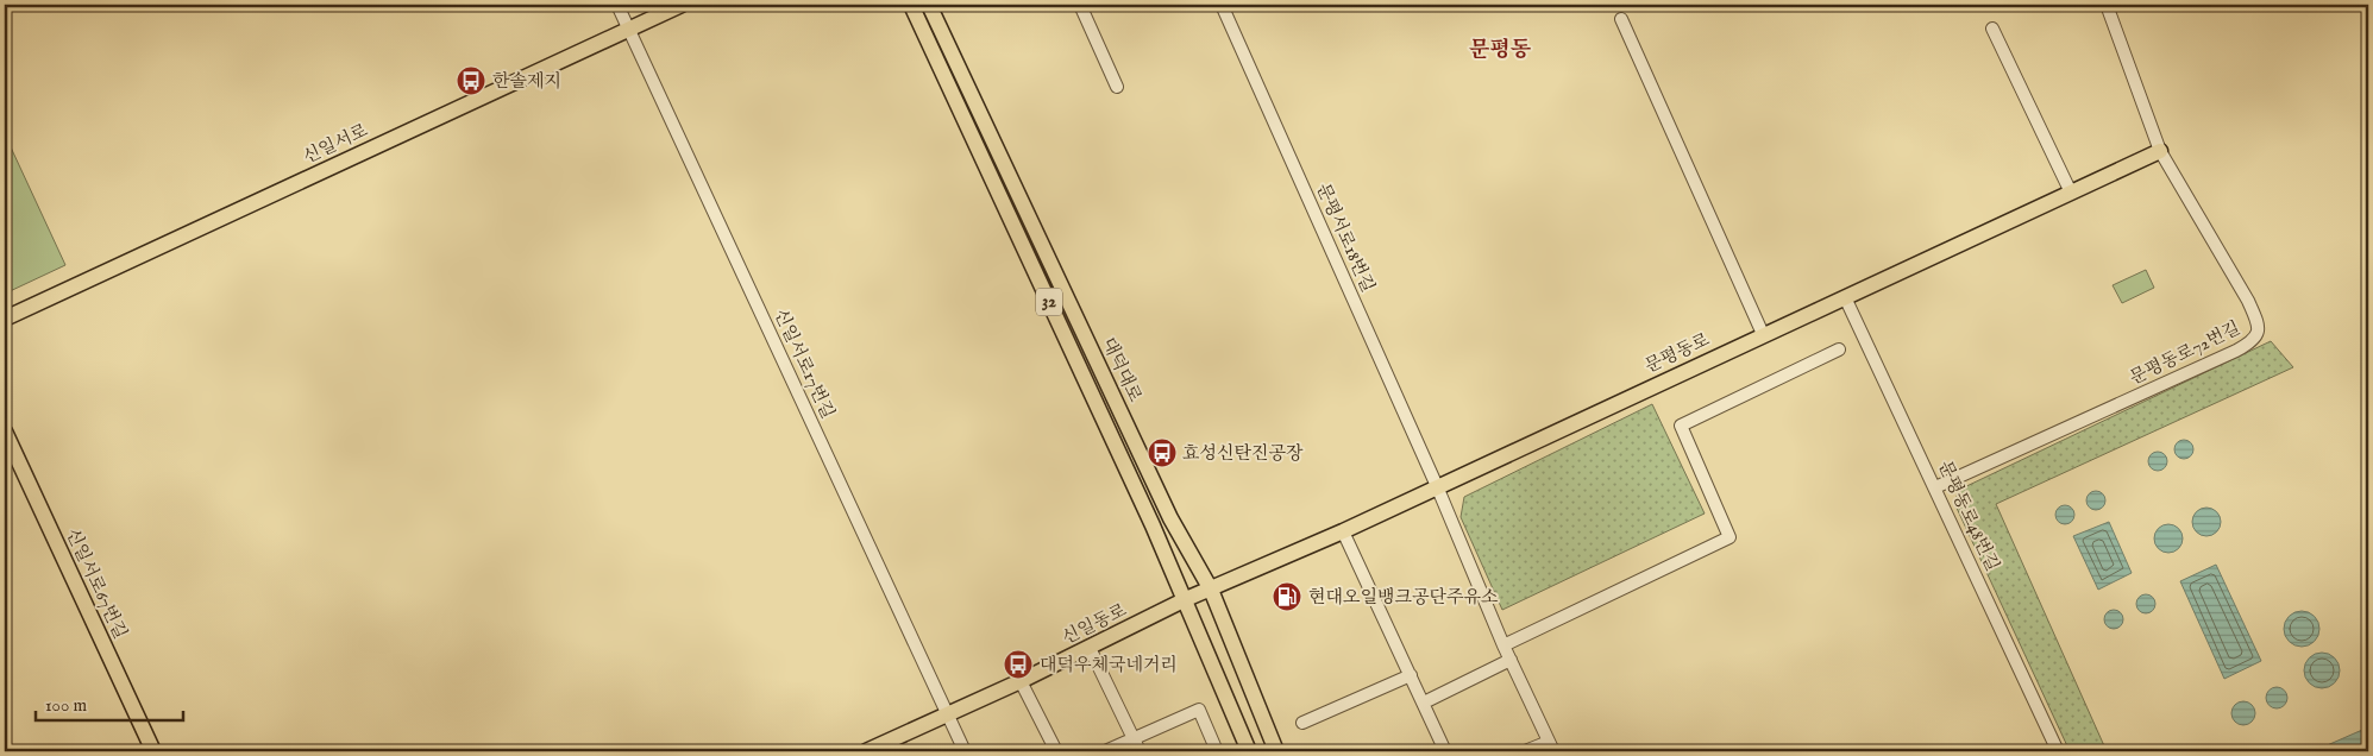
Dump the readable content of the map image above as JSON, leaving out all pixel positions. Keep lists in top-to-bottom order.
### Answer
{
  "streets": {
    "main road": [
      "신일서로",
      "32",
      "문평동로",
      "대덕대로",
      "신일서로67번길",
      "신일동로"
    ],
    "street": [
      "문평서로18번길",
      "문평동로72번길",
      "신일서로17번길",
      "문평동로48번길"
    ]
  },
  "crossings": [
    ["신일서로", "신일서로17번길"],
    ["문평서로18번길", "문평동로"],
    ["32", "신일동로"],
    ["문평동로", "문평동로72번길"],
    ["문평동로", "대덕대로"],
    ["문평동로", "문평동로48번길"],
    ["문평동로", "신일동로"],
    ["문평동로72번길", "문평동로48번길"],
    ["신일서로17번길", "신일동로"],
    ["대덕대로", "신일동로"]
  ],
  "districts": ["문평동"],
  "places": {
    "bus stop": ["한솔제지", "효성신탄진공장", "대덕우체국네거리"],
    "fuel station": ["현대오일뱅크공단주유소"]
  },
  "scale_bar": "100 m"
}
